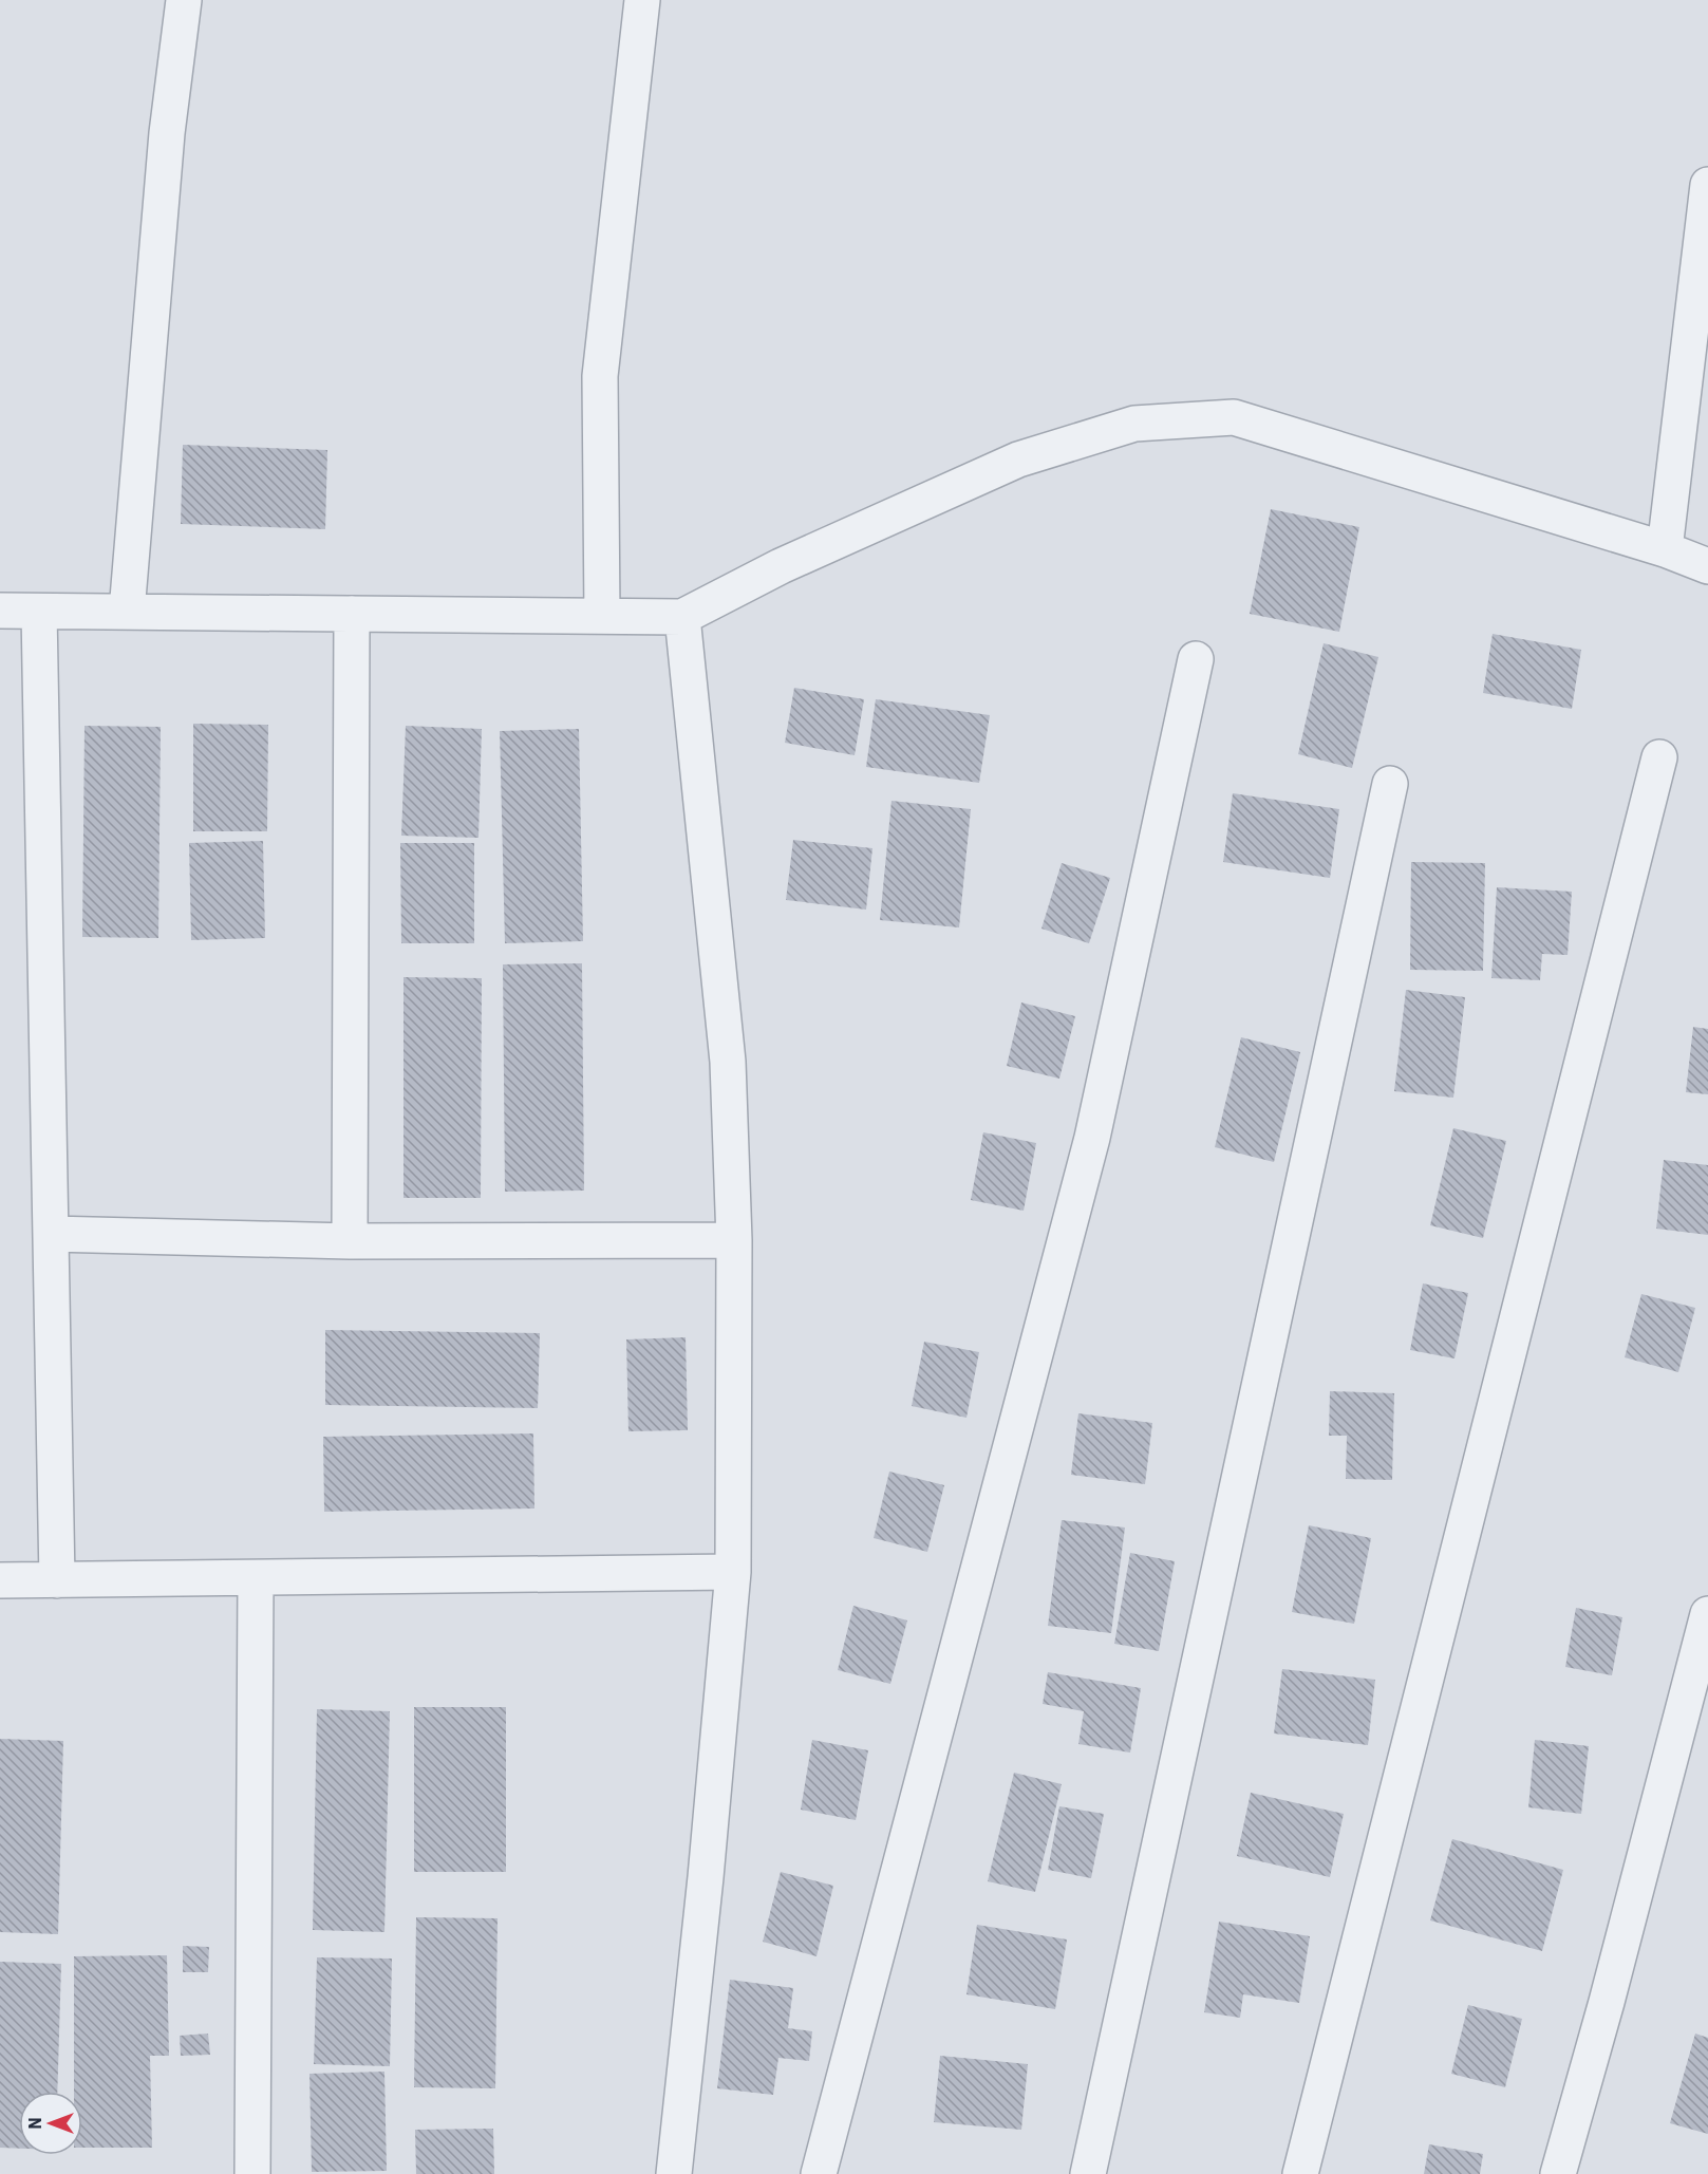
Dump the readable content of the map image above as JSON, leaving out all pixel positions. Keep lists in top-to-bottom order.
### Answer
{
  "north": "left"
}
